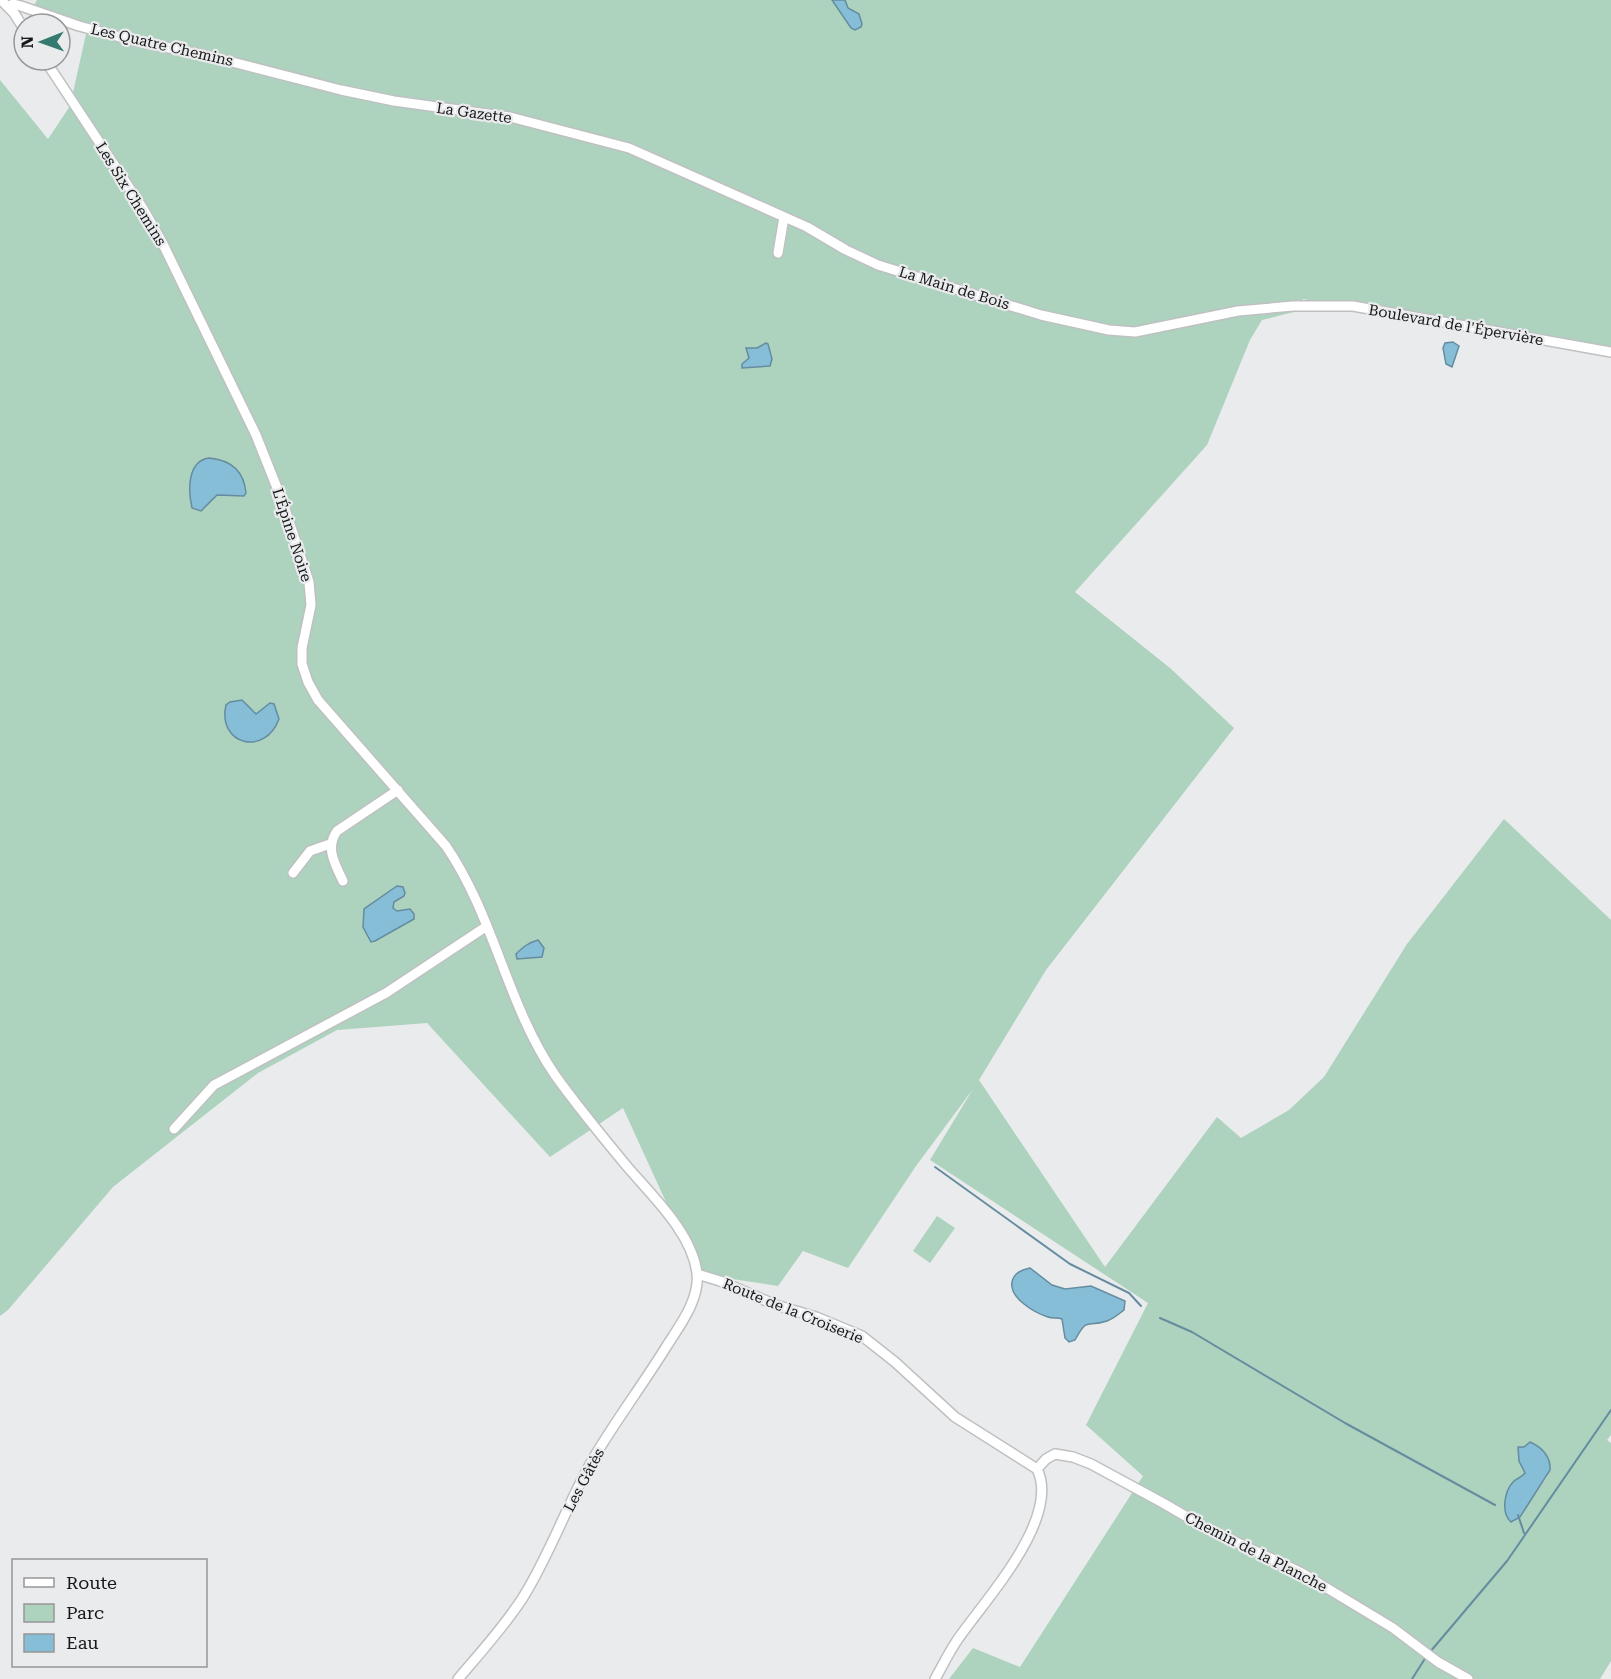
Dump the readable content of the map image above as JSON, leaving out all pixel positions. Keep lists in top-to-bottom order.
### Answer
{
  "streets": {
    "street": [
      "Les Quatre Chemins",
      "La Gazette",
      "Les Six Chemins",
      "La Main de Bois",
      "Boulevard de l'Épervière",
      "L'Épine Noire",
      "Route de la Croiserie",
      "Les Gâtès",
      "Chemin de la Planche"
    ]
  },
  "crossings": [
    ["Les Quatre Chemins", "La Gazette"],
    ["La Gazette", "La Main de Bois"],
    ["Les Six Chemins", "L'Épine Noire"],
    ["La Main de Bois", "Boulevard de l'Épervière"],
    ["L'Épine Noire", "Route de la Croiserie"],
    ["L'Épine Noire", "Les Gâtès"],
    ["Route de la Croiserie", "Les Gâtès"],
    ["Route de la Croiserie", "Chemin de la Planche"]
  ],
  "legend": ["Route", "Parc", "Eau"],
  "north": "left"
}
